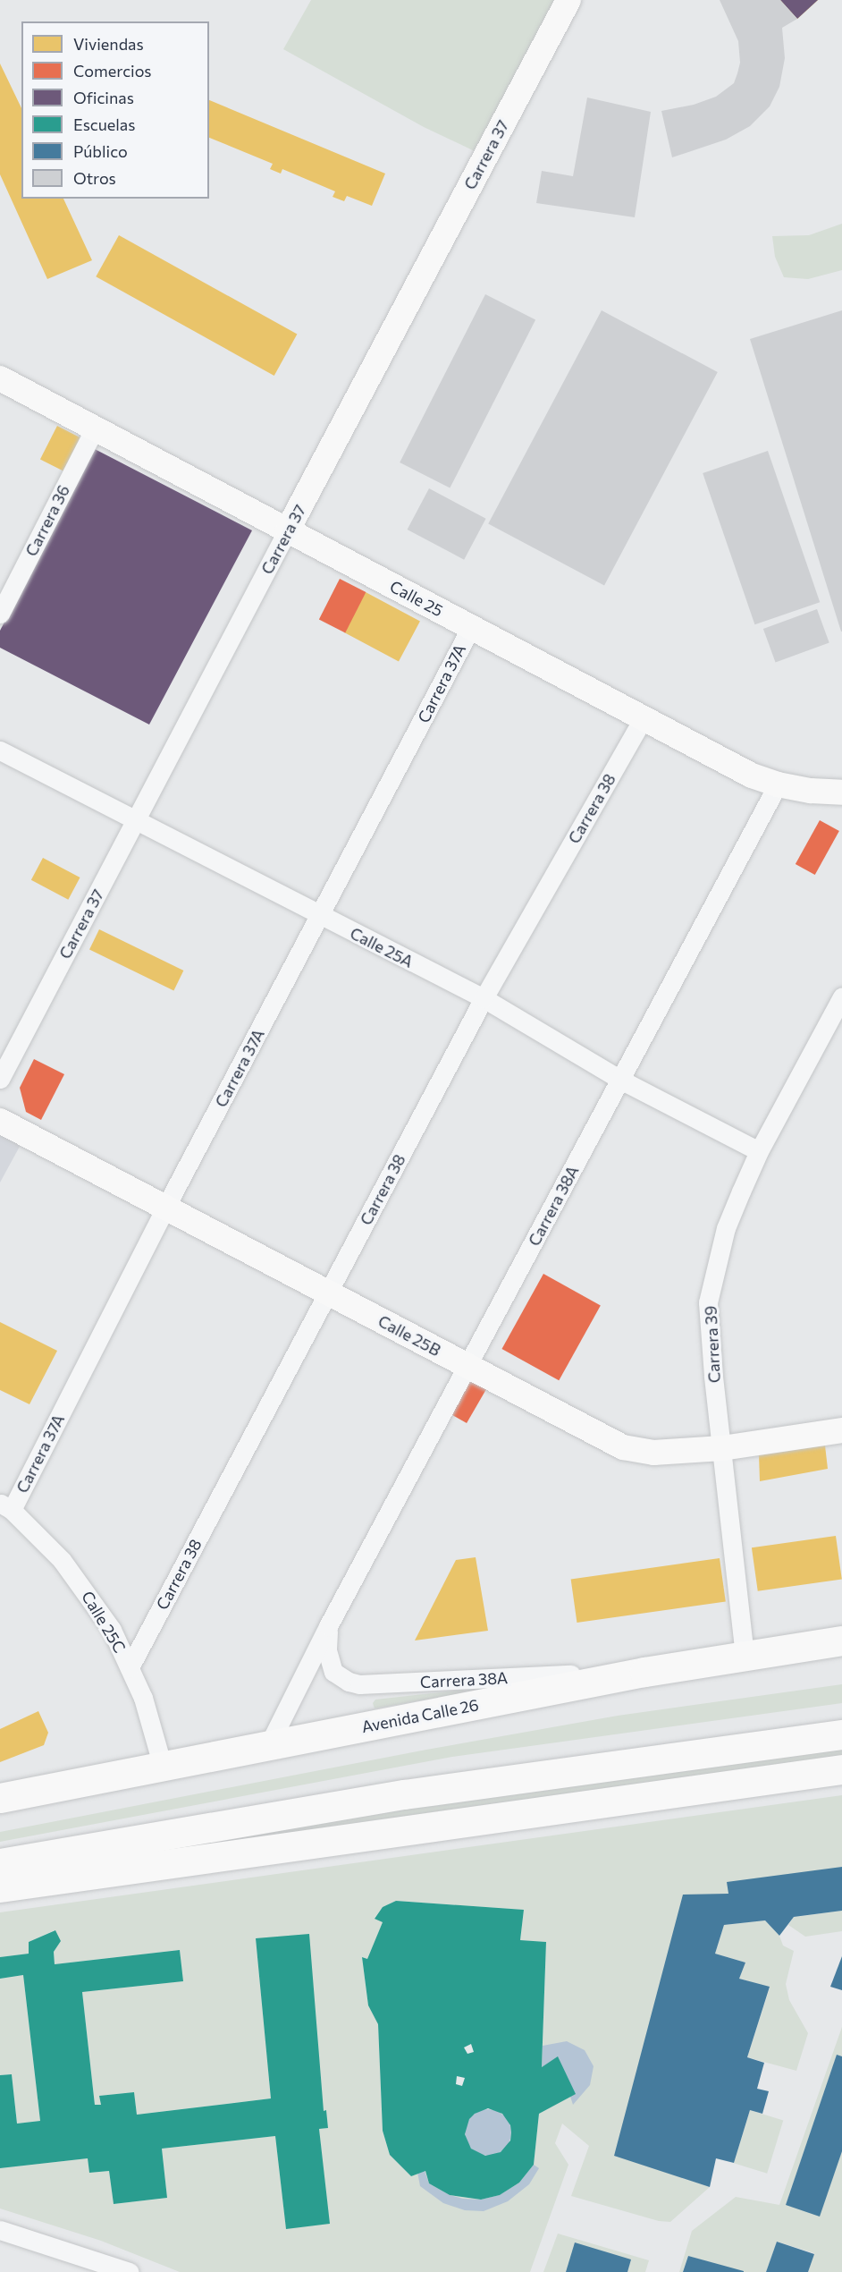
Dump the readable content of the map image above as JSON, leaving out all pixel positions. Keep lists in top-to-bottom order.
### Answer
{
  "streets": {
    "main road": ["Avenida Calle 26"],
    "street": [
      "Carrera 37",
      "Carrera 36",
      "Calle 25",
      "Carrera 37A",
      "Carrera 38",
      "Calle 25A",
      "Carrera 38A",
      "Calle 25B",
      "Carrera 39",
      "Calle 25C"
    ]
  },
  "crossings": [
    ["Carrera 37", "Calle 25"],
    ["Carrera 37", "Calle 25A"],
    ["Carrera 36", "Calle 25"],
    ["Calle 25", "Carrera 37A"],
    ["Calle 25", "Carrera 38"],
    ["Calle 25", "Carrera 38A"],
    ["Carrera 37A", "Calle 25A"],
    ["Carrera 37A", "Calle 25B"],
    ["Carrera 37A", "Calle 25C"],
    ["Carrera 38", "Calle 25A"],
    ["Carrera 38", "Calle 25B"],
    ["Carrera 38", "Calle 25C"],
    ["Calle 25A", "Carrera 38A"],
    ["Calle 25A", "Carrera 39"],
    ["Carrera 38A", "Calle 25B"],
    ["Carrera 38A", "Avenida Calle 26"],
    ["Calle 25B", "Carrera 39"],
    ["Carrera 39", "Avenida Calle 26"],
    ["Calle 25C", "Avenida Calle 26"]
  ],
  "legend": [
    "Viviendas",
    "Comercios",
    "Oficinas",
    "Escuelas",
    "Público",
    "Otros"
  ]
}
